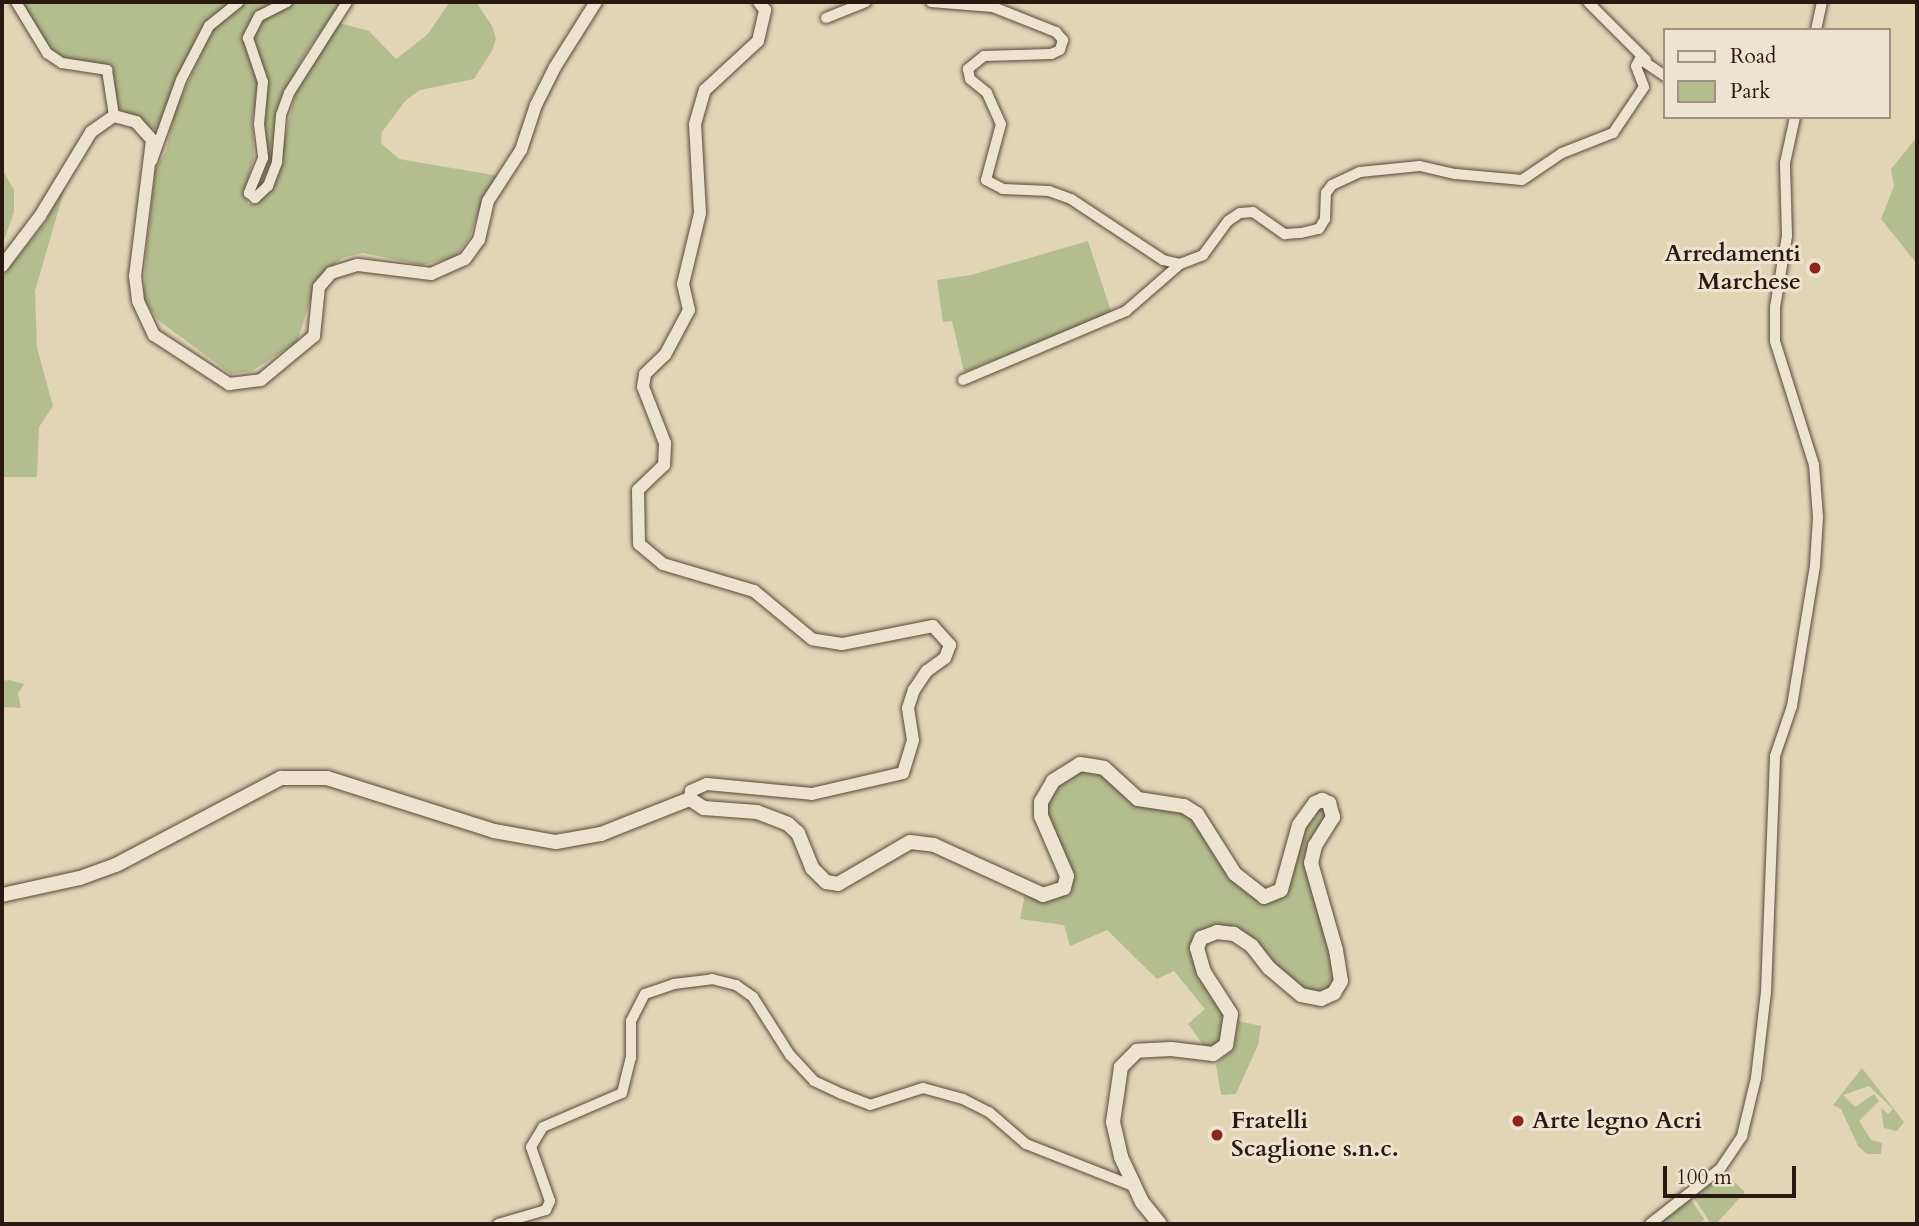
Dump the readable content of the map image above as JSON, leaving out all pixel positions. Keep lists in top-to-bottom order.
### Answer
{
  "places": ["Arredamenti Marchese", "Arte legno Acri", "Fratelli Scaglione s.n.c."],
  "legend": ["Road", "Park"],
  "scale_bar": "100 m"
}
